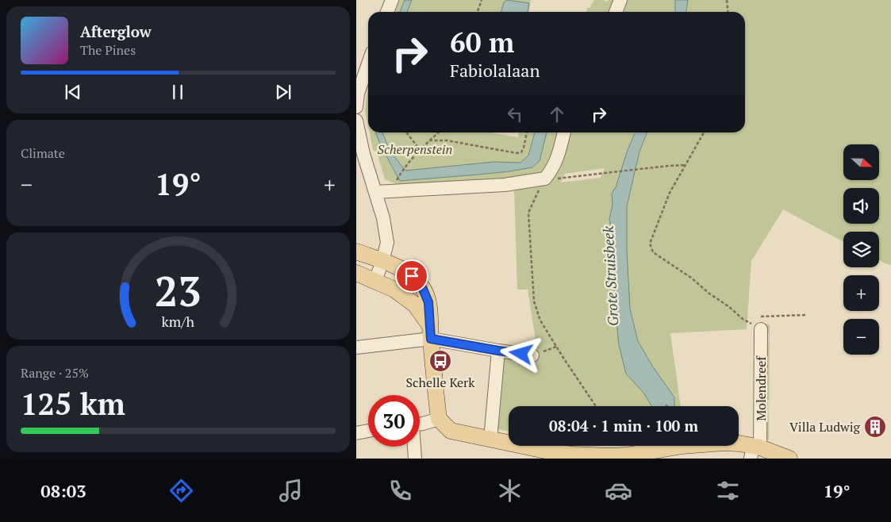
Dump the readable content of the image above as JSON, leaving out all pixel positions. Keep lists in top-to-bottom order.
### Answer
{
  "streets": {
    "street": ["Molendreef"]
  },
  "water": ["Grote Struisbeek"],
  "parks": ["Scherpenstein"],
  "places": {
    "bus stop": ["Schelle Kerk"],
    "building": ["Villa Ludwig"]
  },
  "north": "right",
  "page": {
    "turn": ["60 m", "Fabiolalaan"],
    "song": ["Afterglow", "The Pines"],
    "tile": [
      "Climate",
      ["Range · 25%", "125 km"]
    ],
    "map_buttons": ["+", "−"],
    "heat": ["−", "19°", "+"],
    "limit": "30",
    "trip": "08:04 · 1 min · 100 m",
    "tabs": ["08:03", "19°"],
    "gauge": ["23", "km/h"]
  }
}
